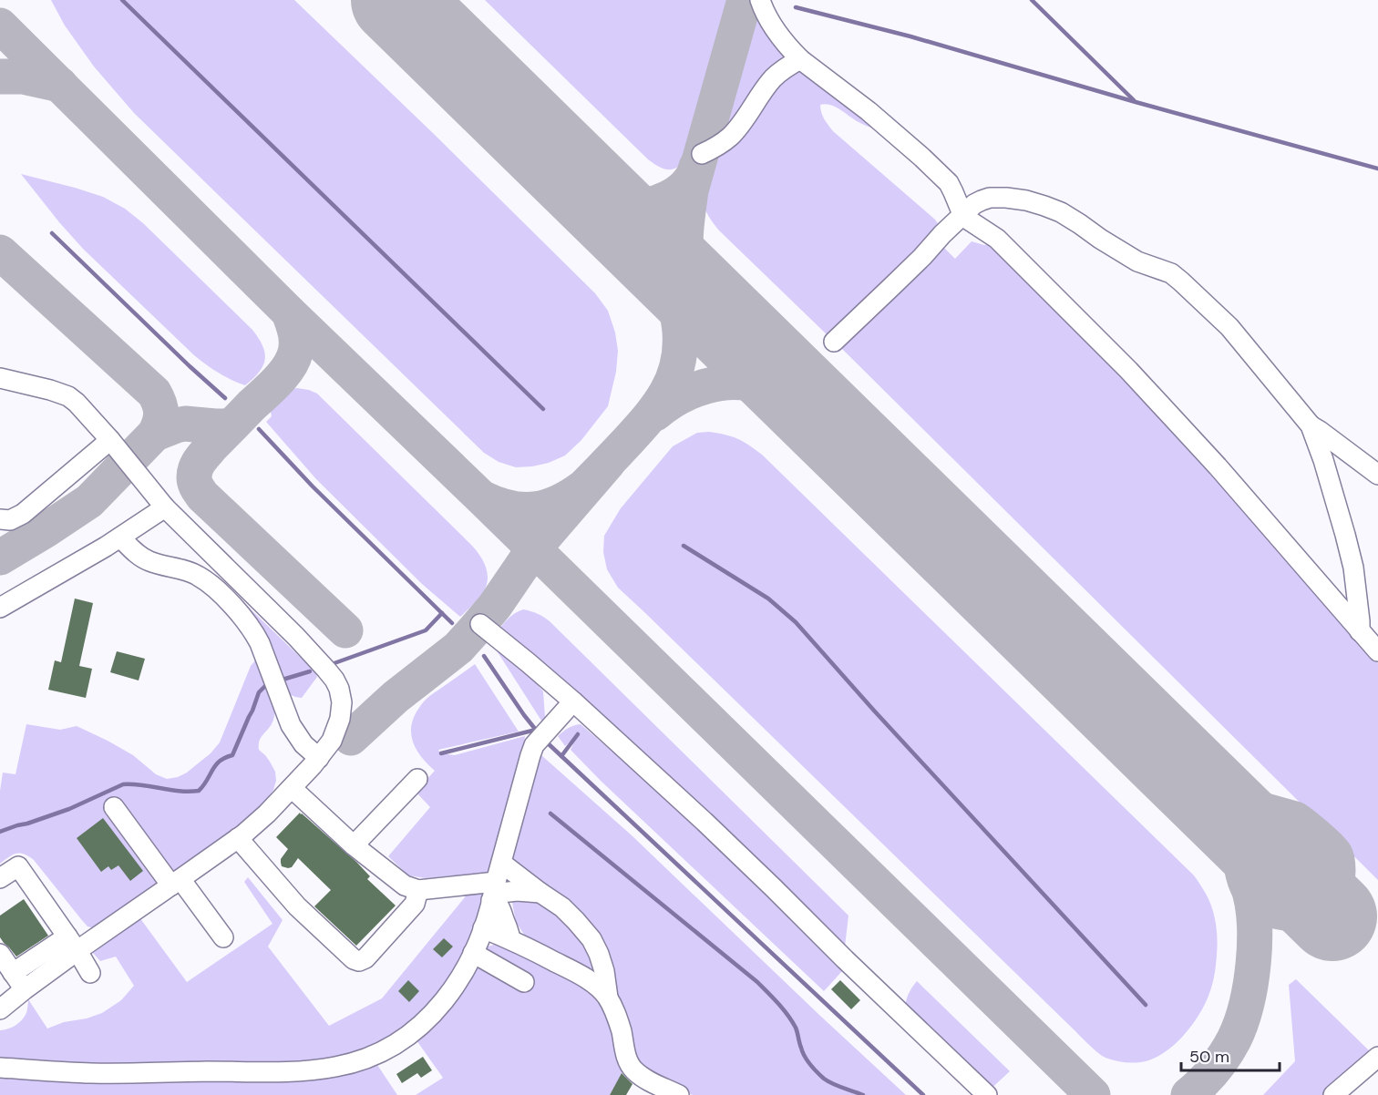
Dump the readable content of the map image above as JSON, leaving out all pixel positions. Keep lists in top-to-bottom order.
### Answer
{
  "scale_bar": "50 m"
}
